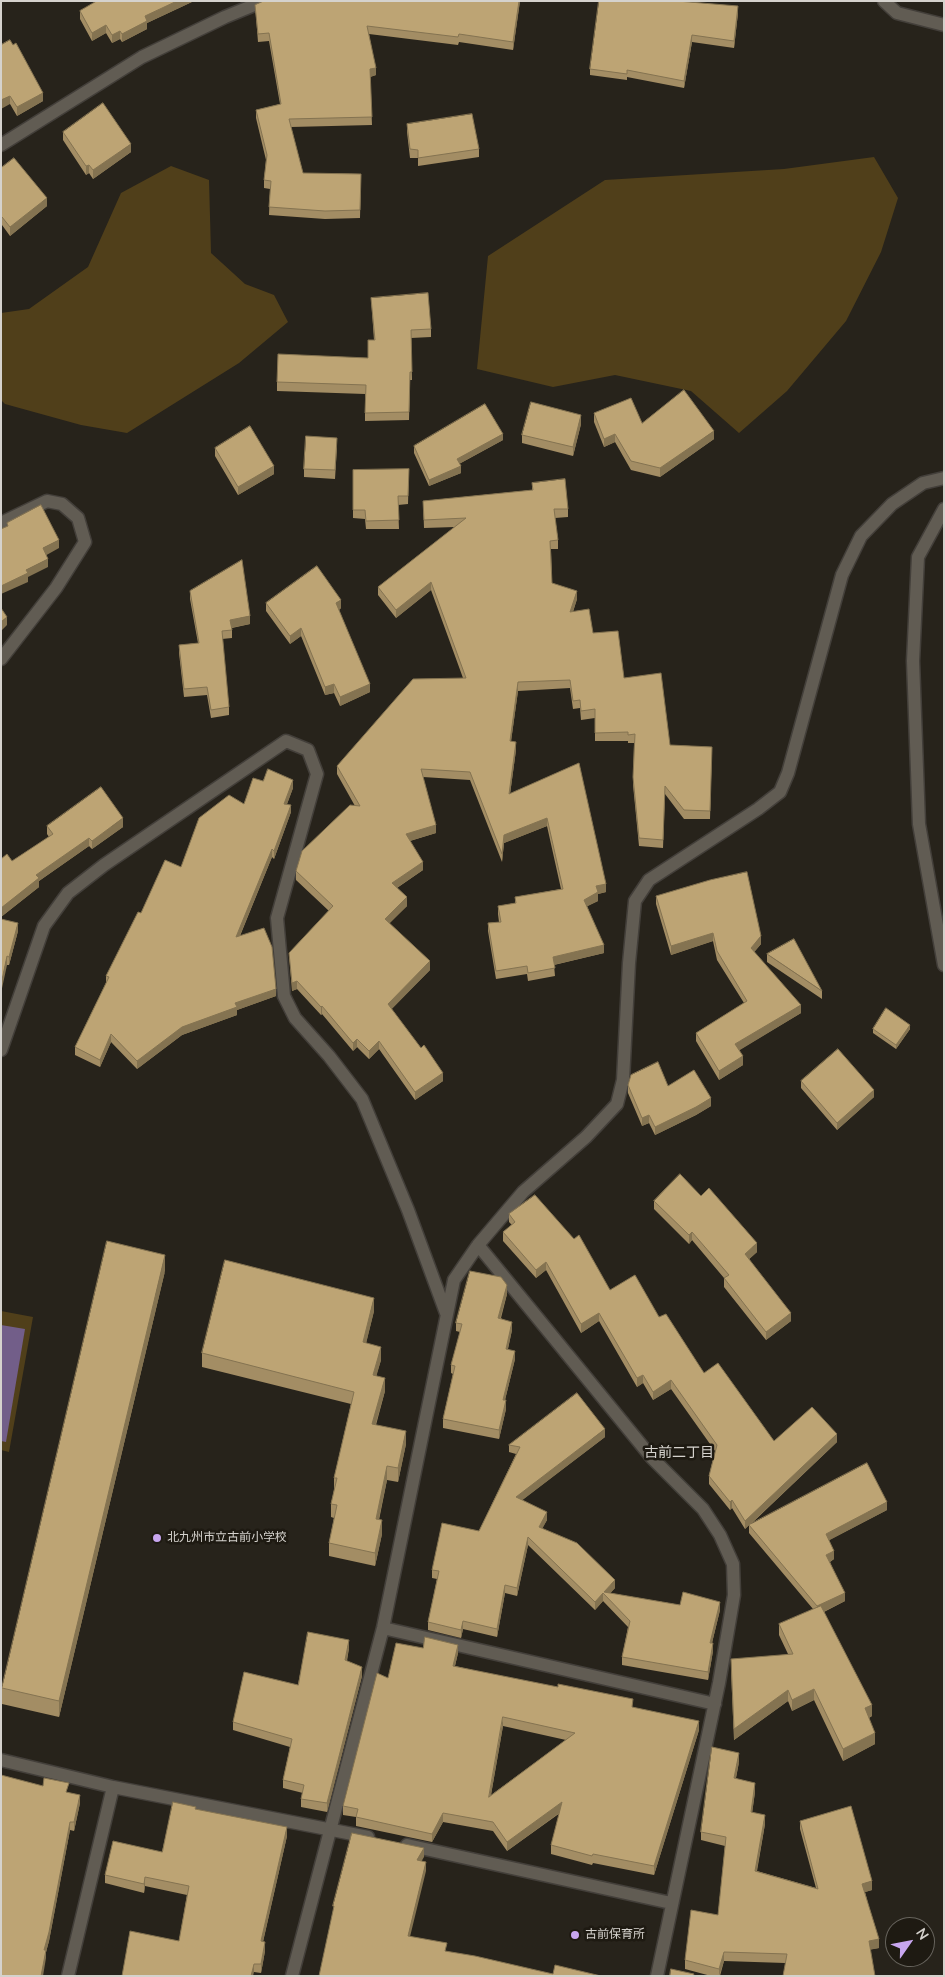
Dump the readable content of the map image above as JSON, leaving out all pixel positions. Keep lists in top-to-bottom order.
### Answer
{
  "districts": ["古前二丁目"],
  "places": ["北九州市立古前小学校", "古前保育所"],
  "north": "top right"
}
